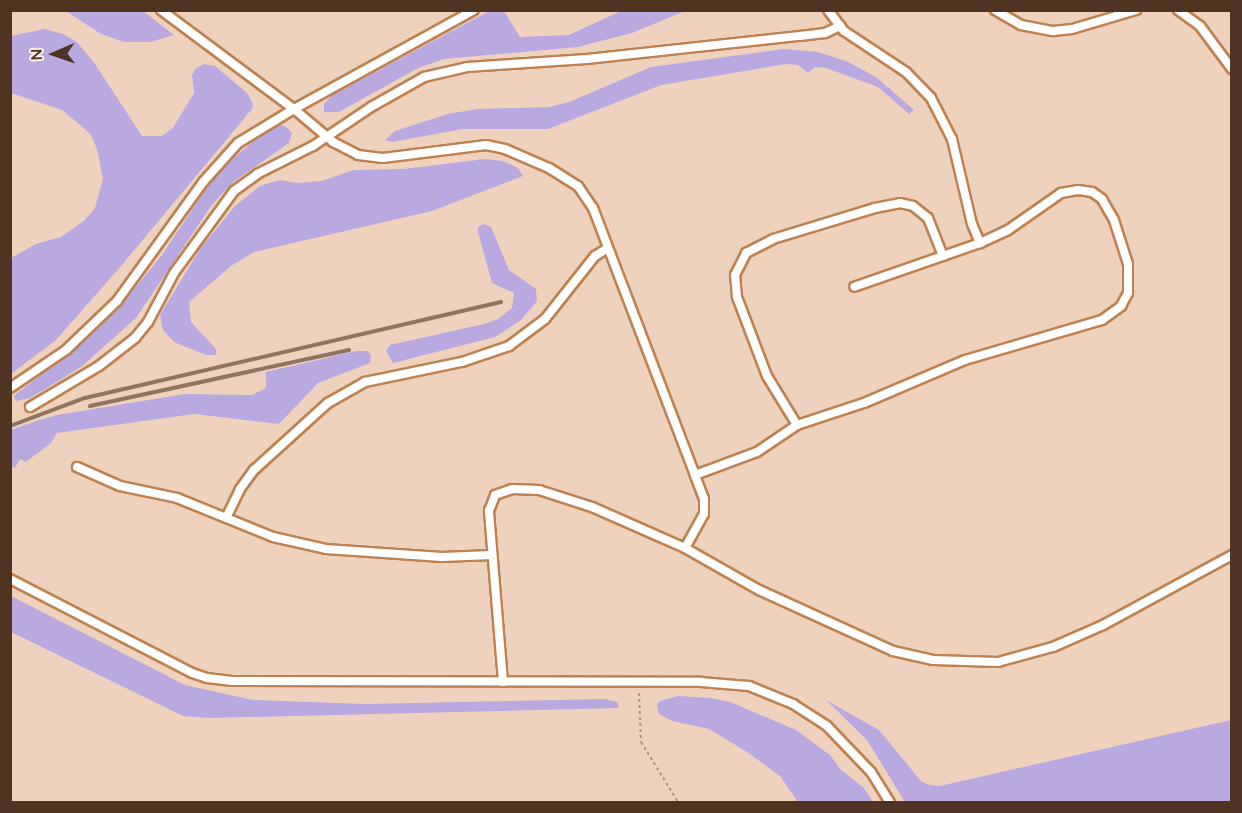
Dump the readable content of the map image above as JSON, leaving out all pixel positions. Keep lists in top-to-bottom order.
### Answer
{
  "north": "left"
}
